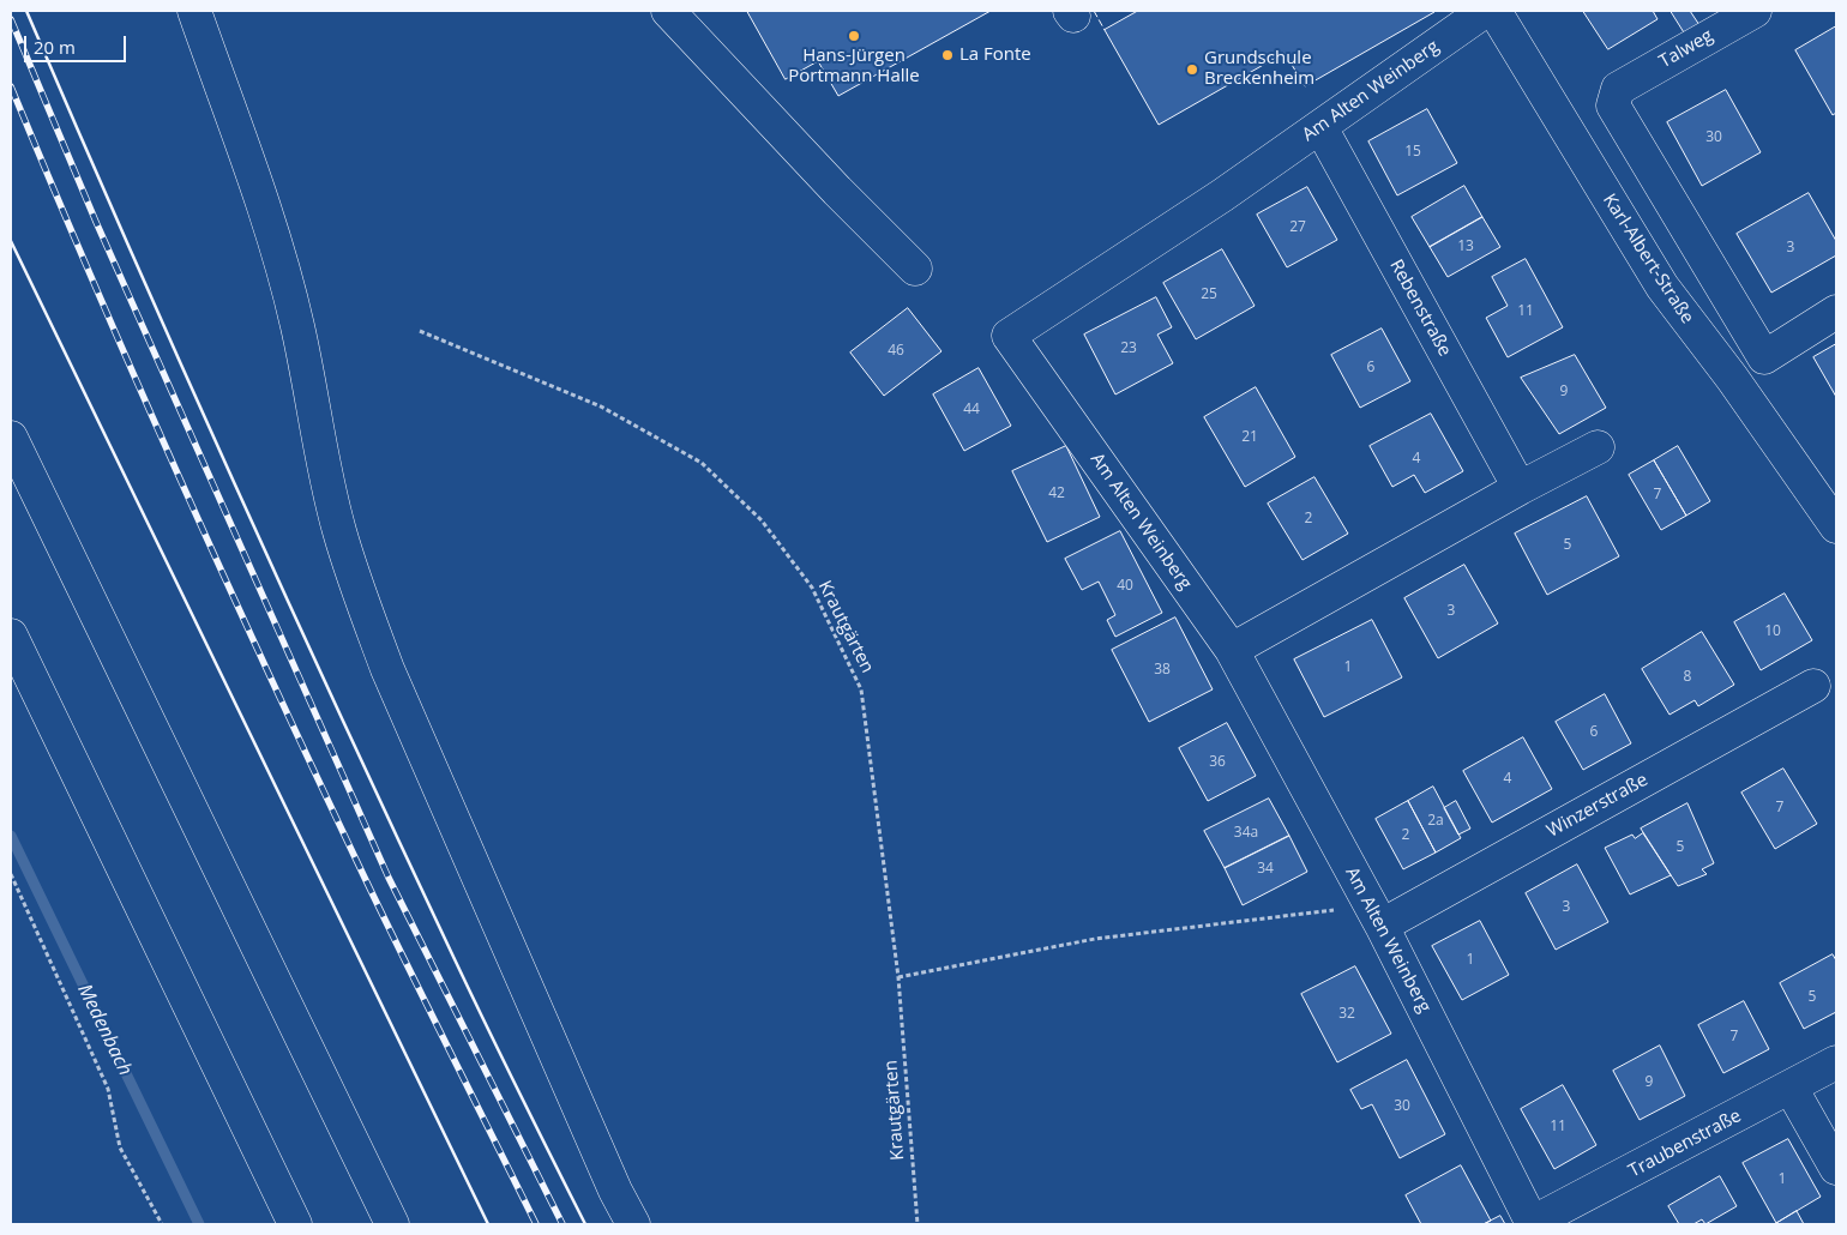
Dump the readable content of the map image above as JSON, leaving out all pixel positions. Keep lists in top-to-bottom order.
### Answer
{
  "streets": {
    "main road": [
      "Talweg",
      "Am Alten Weinberg",
      "Karl-Albert-Straße",
      "Rebenstraße",
      "Winzerstraße",
      "Traubenstraße"
    ],
    "path": ["Krautgärten"]
  },
  "crossings": [
    ["Am Alten Weinberg", "Rebenstraße"],
    ["Am Alten Weinberg", "Winzerstraße"],
    ["Am Alten Weinberg", "Traubenstraße"]
  ],
  "water": ["Medenbach"],
  "places": ["Hans-Jürgen Portmann Halle", "La Fonte", "Grundschule Breckenheim"],
  "house_numbers": [
    "30",
    "15",
    "27",
    "13",
    "3",
    "25",
    "11",
    "23",
    "46",
    "6",
    "9",
    "44",
    "21",
    "4",
    "42",
    "7",
    "2",
    "5",
    "40",
    "3",
    "10",
    "1",
    "38",
    "8",
    "6",
    "36",
    "4",
    "7",
    "2a",
    "34a",
    "2",
    "5",
    "34",
    "3",
    "1",
    "5",
    "32",
    "7",
    "9",
    "30",
    "11",
    "1"
  ],
  "scale_bar": "20 m"
}
